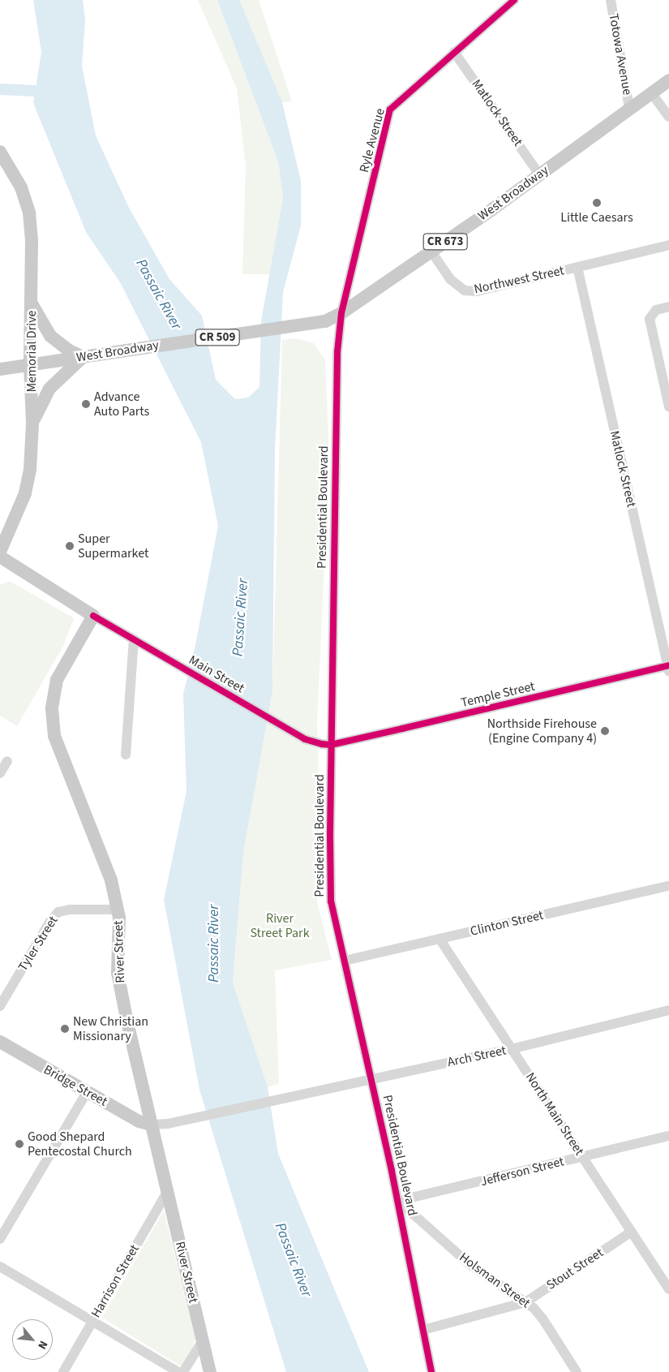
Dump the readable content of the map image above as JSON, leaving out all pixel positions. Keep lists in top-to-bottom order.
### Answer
{
  "streets": {
    "main road": [
      "West Broadway",
      "CR 673",
      "CR 509",
      "Memorial Drive",
      "Main Street",
      "River Street",
      "Bridge Street"
    ],
    "street": [
      "Totowa Avenue",
      "Matlock Street",
      "Ryle Avenue",
      "Northwest Street",
      "Presidential Boulevard",
      "Temple Street",
      "Clinton Street",
      "Tyler Street",
      "Arch Street",
      "North Main Street",
      "Jefferson Street",
      "Stout Street",
      "Holsman Street",
      "Harrison Street"
    ]
  },
  "crossings": [
    ["Totowa Avenue", "West Broadway"],
    ["Matlock Street", "Ryle Avenue"],
    ["Matlock Street", "West Broadway"],
    ["Matlock Street", "Northwest Street"],
    ["Matlock Street", "Temple Street"],
    ["Ryle Avenue", "West Broadway"],
    ["Ryle Avenue", "Presidential Boulevard"],
    ["West Broadway", "Northwest Street"],
    ["West Broadway", "Memorial Drive"],
    ["West Broadway", "Presidential Boulevard"],
    ["Presidential Boulevard", "Main Street"],
    ["Presidential Boulevard", "Temple Street"],
    ["Presidential Boulevard", "Clinton Street"],
    ["Presidential Boulevard", "Arch Street"],
    ["Presidential Boulevard", "Jefferson Street"],
    ["Presidential Boulevard", "Stout Street"],
    ["Presidential Boulevard", "Holsman Street"],
    ["Main Street", "Temple Street"],
    ["Main Street", "River Street"],
    ["Clinton Street", "North Main Street"],
    ["Tyler Street", "River Street"],
    ["River Street", "Arch Street"],
    ["River Street", "Bridge Street"],
    ["River Street", "Harrison Street"],
    ["Arch Street", "Bridge Street"],
    ["Arch Street", "North Main Street"],
    ["North Main Street", "Jefferson Street"],
    ["North Main Street", "Stout Street"],
    ["Jefferson Street", "Holsman Street"],
    ["Stout Street", "Holsman Street"]
  ],
  "water": ["Passaic River"],
  "parks": ["River Street Park"],
  "places": [
    "Little Caesars",
    "Advance Auto Parts",
    "Super Supermarket",
    "Northside Firehouse (Engine Company 4)",
    "New Christian Missionary",
    "Good Shepard Pentecostal Church"
  ],
  "north": "bottom right"
}
